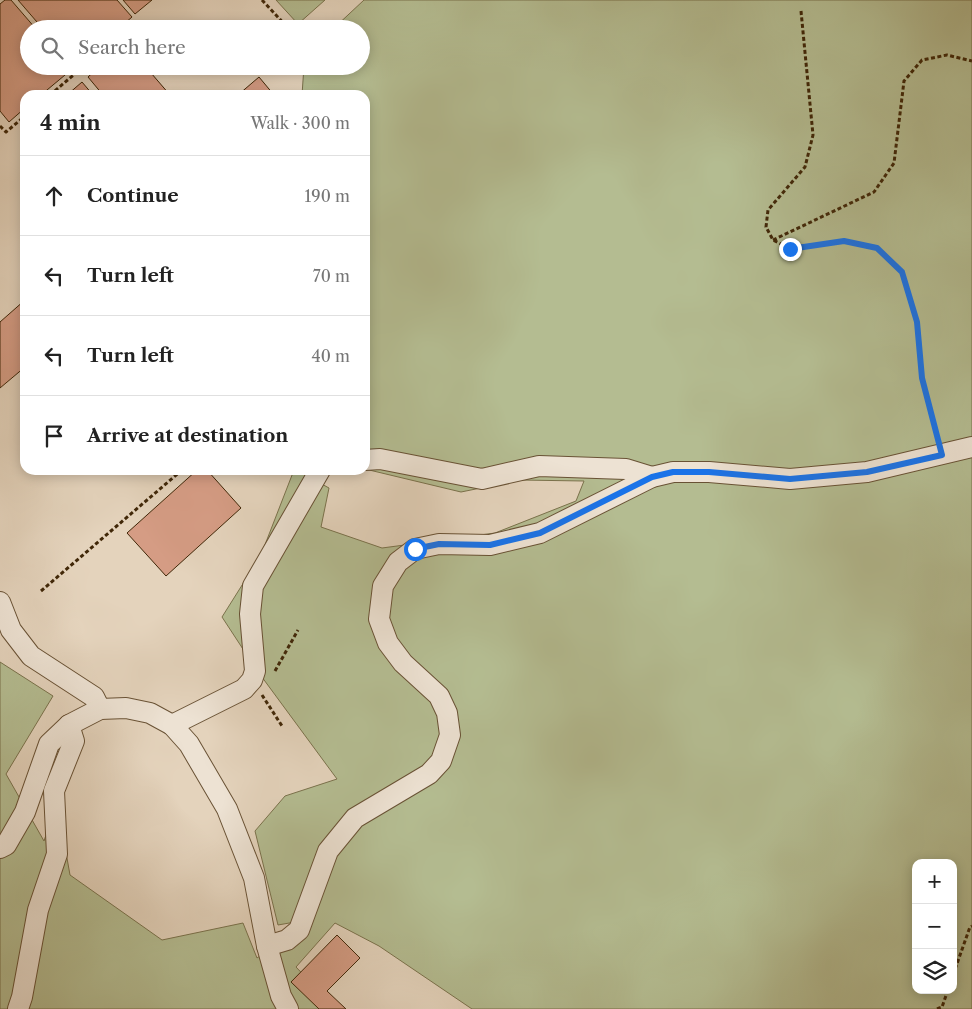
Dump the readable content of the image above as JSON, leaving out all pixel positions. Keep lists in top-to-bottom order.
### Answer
{
  "page": {
    "search": "Search here",
    "heading": ["4 min", "Walk · 300 m"],
    "list": [
      ["Continue", "190 m"],
      ["Turn left", "70 m"],
      ["Turn left", "40 m"],
      "Arrive at destination"
    ],
    "map_buttons": ["+", "−"]
  }
}
